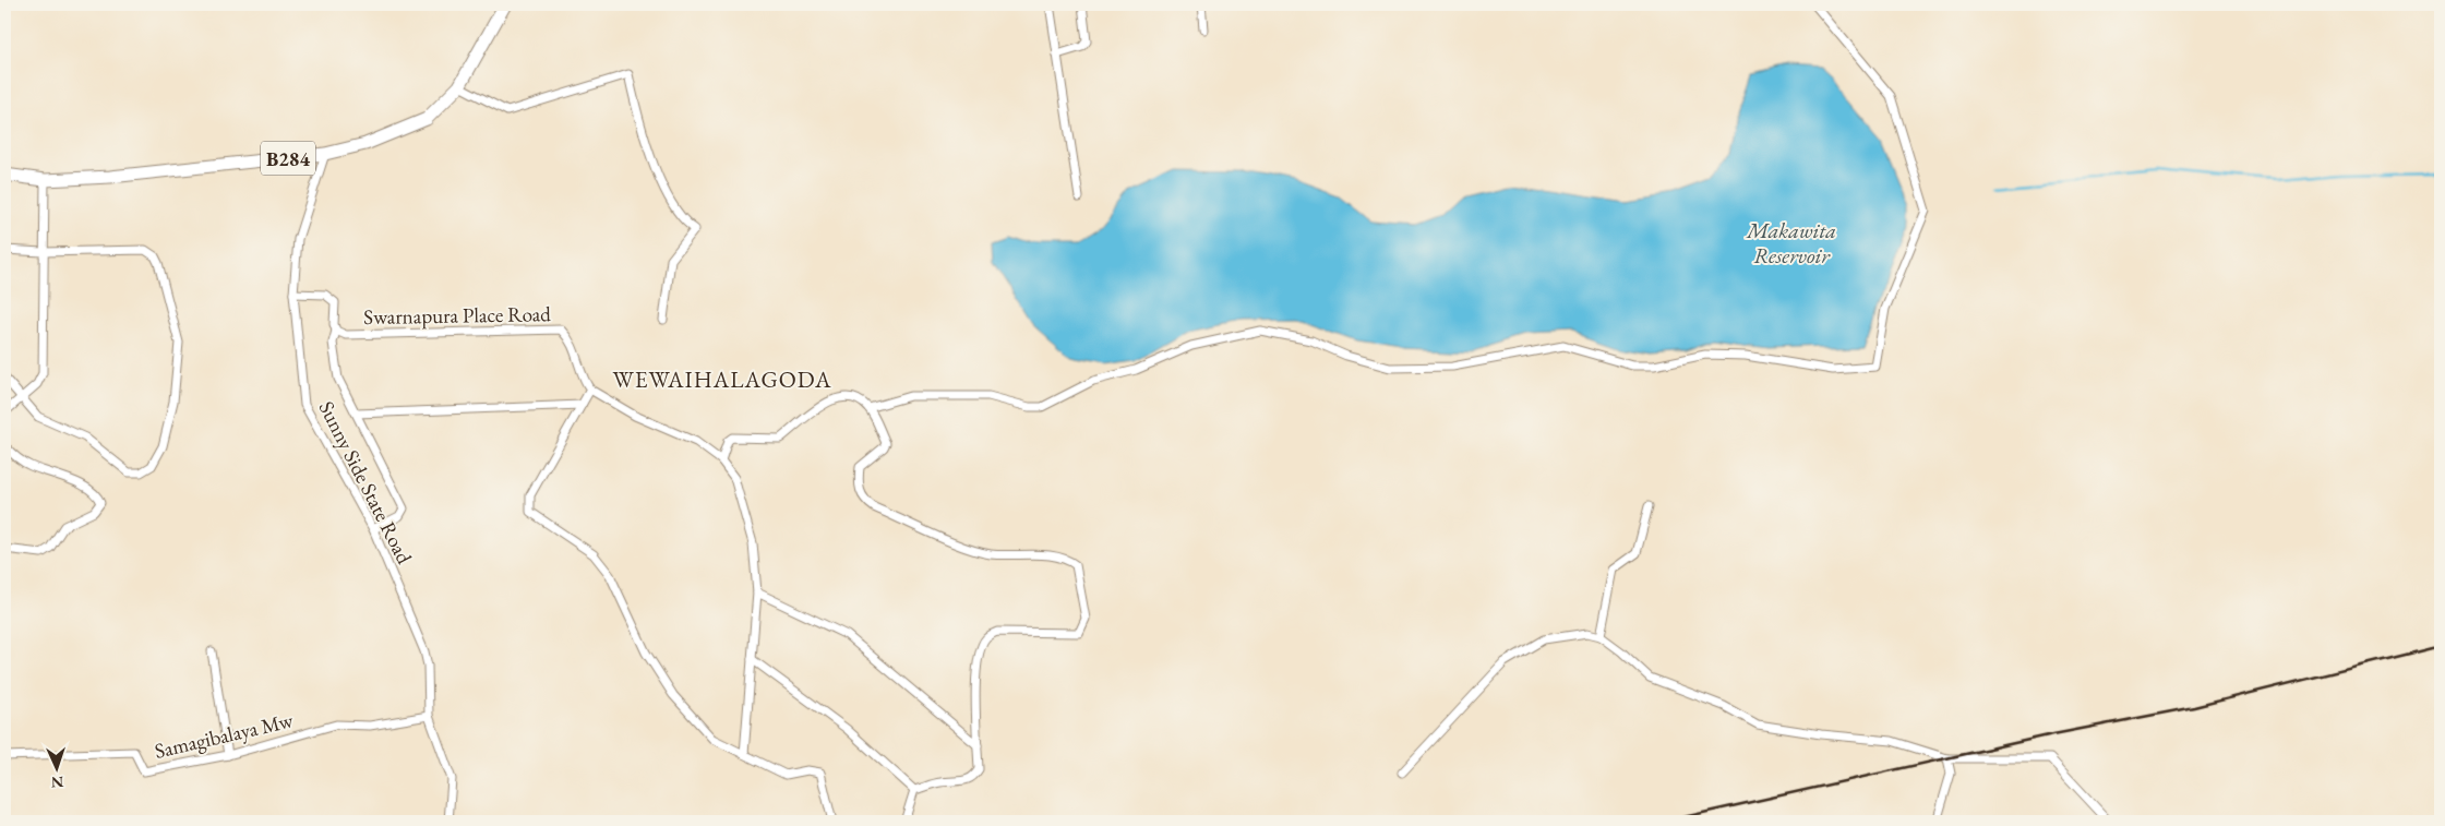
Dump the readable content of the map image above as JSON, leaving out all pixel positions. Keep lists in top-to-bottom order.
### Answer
{
  "streets": {
    "main road": ["B284"],
    "street": ["Swarnapura Place Road", "Sunny Side State Road", "Samagibalaya Mw"]
  },
  "crossings": [
    ["B284", "Sunny Side State Road"],
    ["Swarnapura Place Road", "Sunny Side State Road"],
    ["Sunny Side State Road", "Samagibalaya Mw"]
  ],
  "districts": ["WEWAIHALAGODA"],
  "water": ["Makawita Reservoir"],
  "north": "bottom"
}
